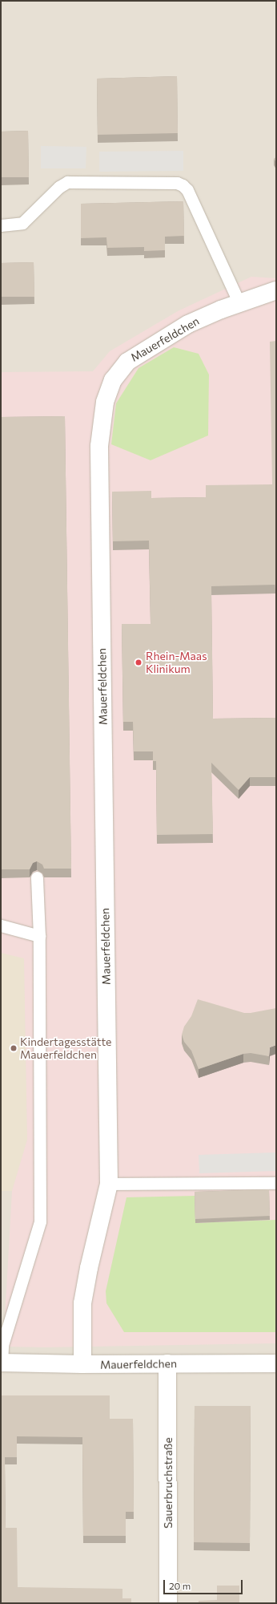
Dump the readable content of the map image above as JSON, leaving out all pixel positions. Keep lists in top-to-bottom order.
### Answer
{
  "streets": {
    "street": ["Mauerfeldchen", "Sauerbruchstraße"]
  },
  "crossings": [
    ["Mauerfeldchen", "Sauerbruchstraße"]
  ],
  "places": ["Rhein-Maas Klinikum", "Kindertagesstätte Mauerfeldchen"],
  "scale_bar": "20 m"
}
